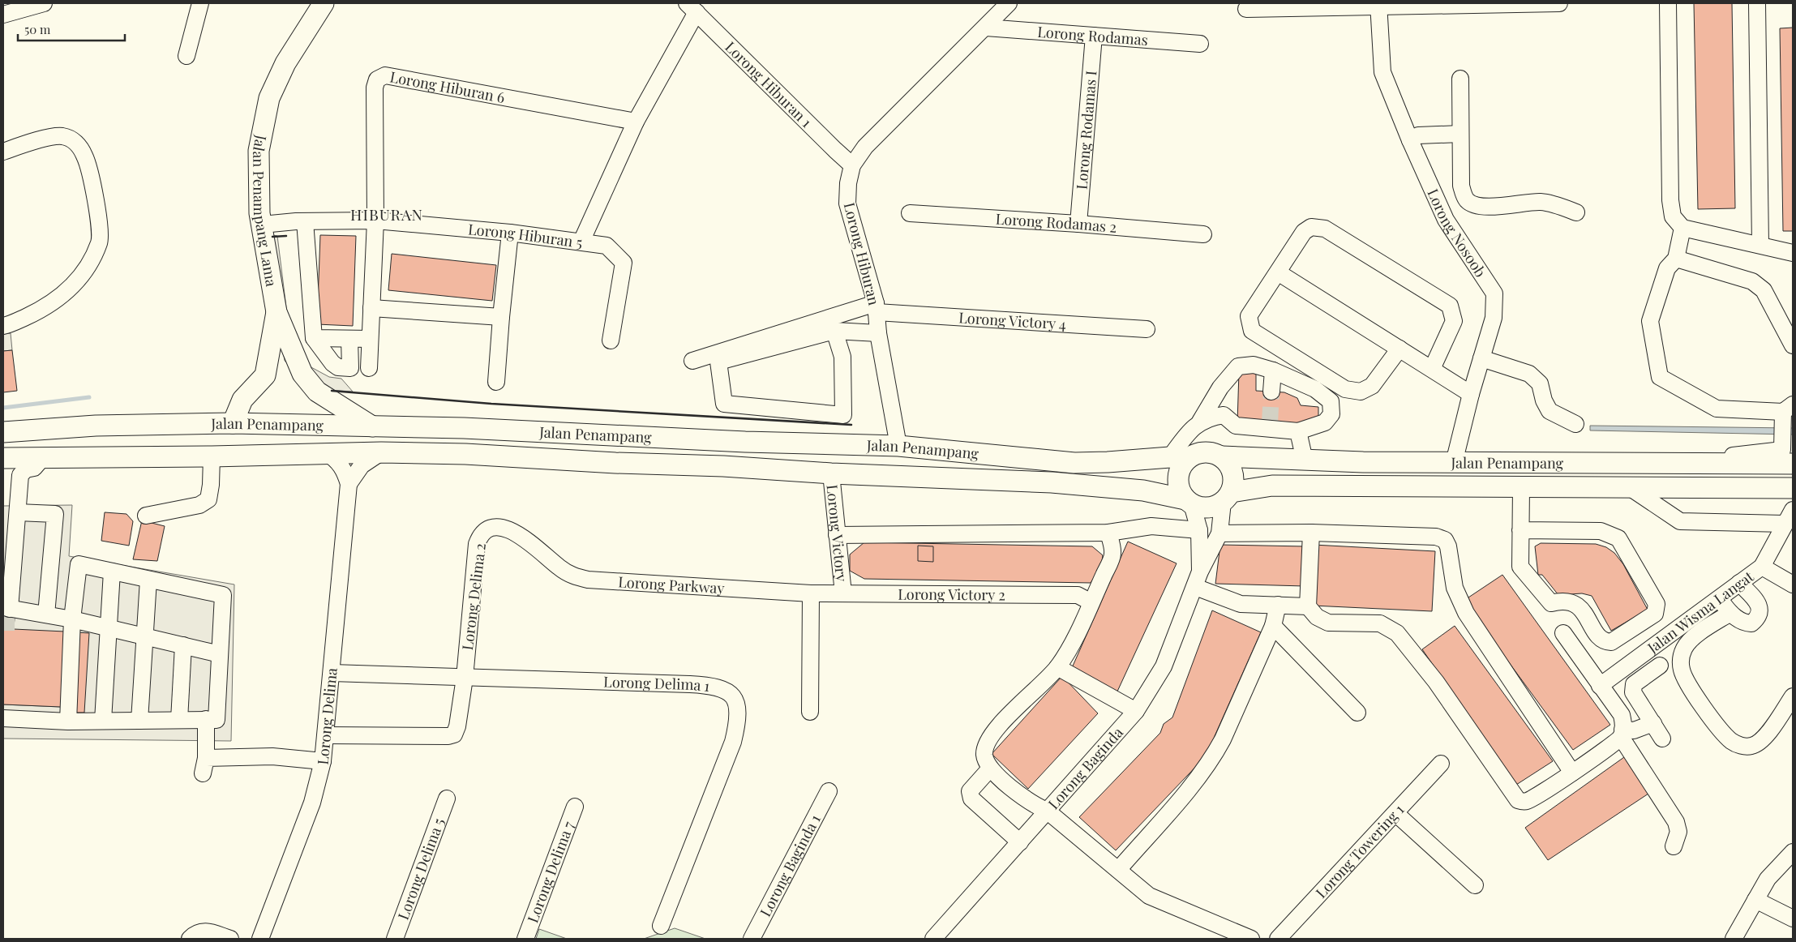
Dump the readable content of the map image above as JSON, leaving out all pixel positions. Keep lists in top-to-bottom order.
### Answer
{
  "streets": {
    "main road": ["Jalan Penampang Lama", "Jalan Penampang"],
    "street": [
      "Lorong Rodamas",
      "Lorong Hiburan 1",
      "Lorong Hiburan 6",
      "Lorong Rodamas I",
      "Lorong Rodamas 2",
      "Lorong Hiburan 5",
      "Lorong Nosoob",
      "Lorong Hiburan",
      "Lorong Victory 4",
      "Lorong Victory",
      "Lorong Parkway",
      "Lorong Victory 2",
      "Lorong Delima 2",
      "Jalan Wisma Langat",
      "Lorong Delima 1",
      "Lorong Delima",
      "Lorong Baginda",
      "Lorong Towering 1",
      "Lorong Baginda 1",
      "Lorong Delima 5",
      "Lorong Delima 7"
    ]
  },
  "crossings": [
    ["Lorong Rodamas", "Lorong Rodamas I"],
    ["Lorong Rodamas", "Lorong Hiburan"],
    ["Lorong Hiburan 1", "Lorong Hiburan 5"],
    ["Lorong Hiburan 1", "Lorong Hiburan"],
    ["Lorong Hiburan 6", "Lorong Hiburan 5"],
    ["Lorong Rodamas I", "Lorong Rodamas 2"],
    ["Jalan Penampang Lama", "Lorong Hiburan 5"],
    ["Jalan Penampang Lama", "Jalan Penampang"],
    ["Lorong Nosoob", "Jalan Penampang"],
    ["Lorong Hiburan", "Lorong Victory 4"],
    ["Lorong Hiburan", "Jalan Penampang"],
    ["Jalan Penampang", "Lorong Victory"],
    ["Jalan Penampang", "Lorong Delima"],
    ["Jalan Penampang", "Lorong Baginda"],
    ["Lorong Victory", "Lorong Victory 2"],
    ["Lorong Parkway", "Lorong Victory 2"],
    ["Lorong Parkway", "Lorong Delima 2"],
    ["Lorong Delima 2", "Lorong Delima 1"],
    ["Lorong Delima 1", "Lorong Delima"]
  ],
  "districts": ["HIBURAN"],
  "scale_bar": "50 m"
}
